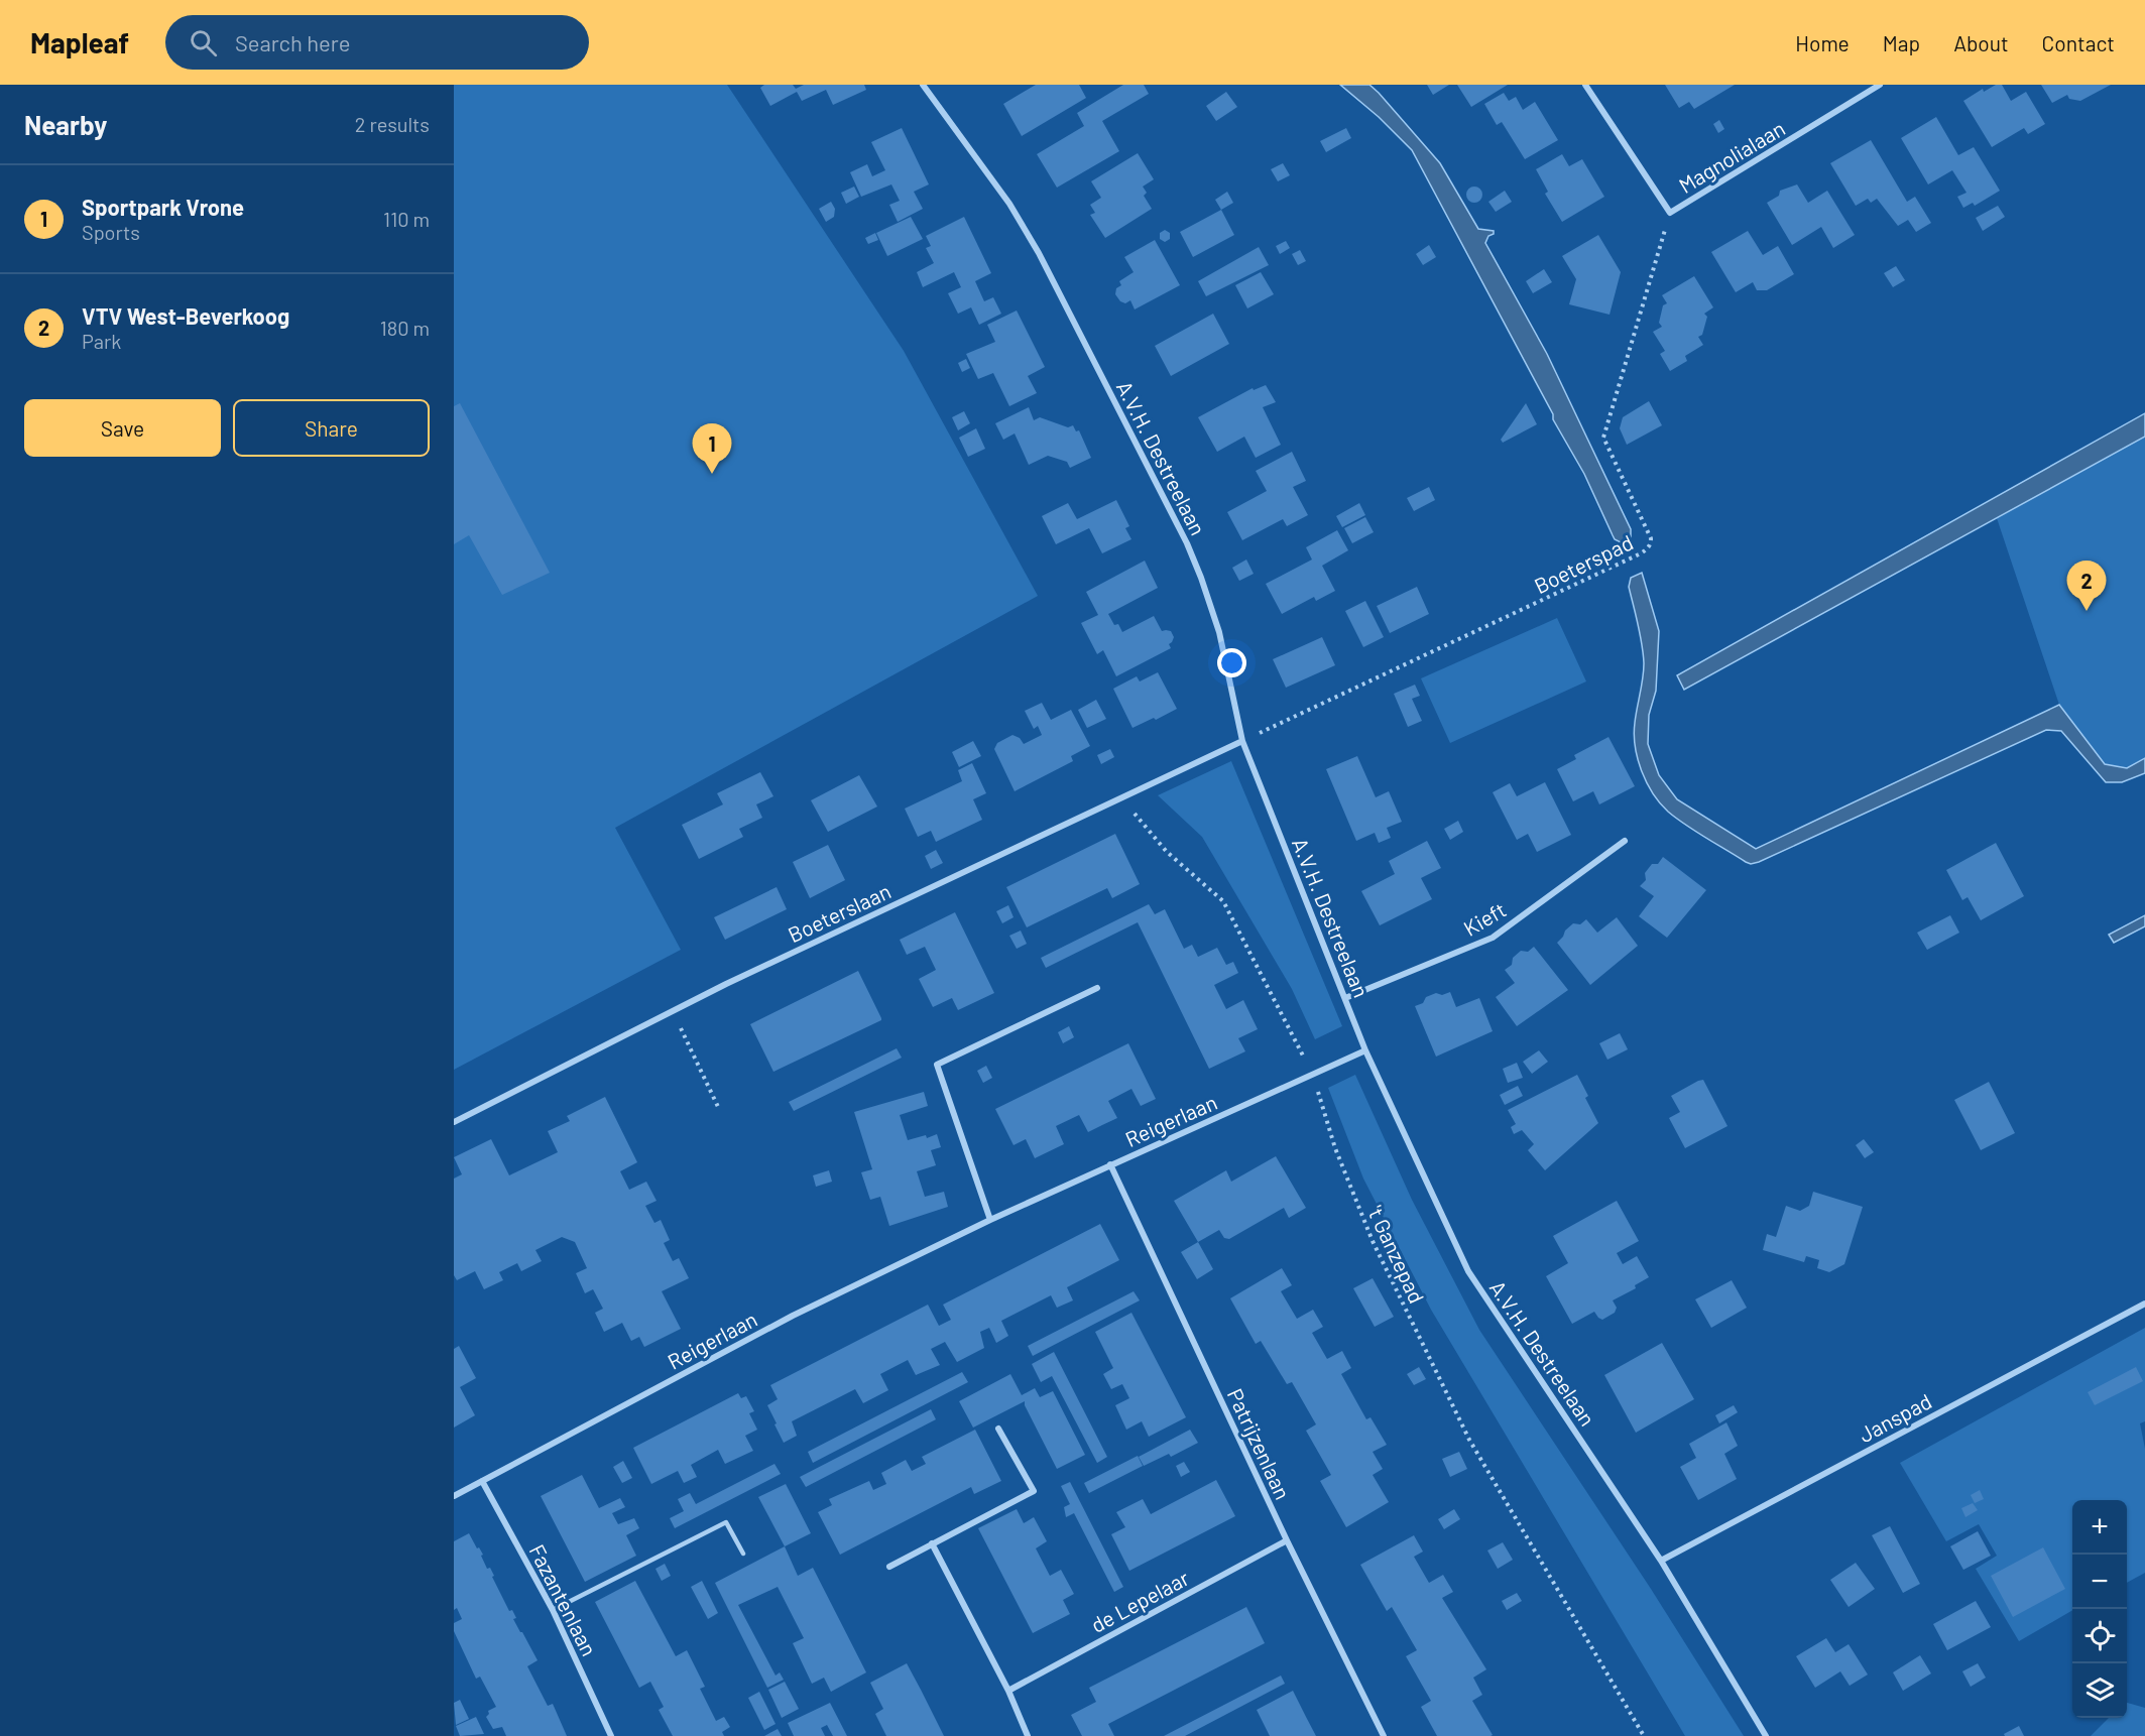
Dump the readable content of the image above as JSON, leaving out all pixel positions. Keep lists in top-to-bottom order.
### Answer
{
  "streets": {
    "street": [
      "Magnolialaan",
      "A.V.H. Destreelaan",
      "Boeterslaan",
      "Kieft",
      "Reigerlaan",
      "Janspad",
      "Patrijzenlaan",
      "Fazantenlaan",
      "de Lepelaar"
    ],
    "path": ["Boeterspad", "'t Ganzepad"]
  },
  "crossings": [
    ["Magnolialaan", "Boeterspad"],
    ["A.V.H. Destreelaan", "Boeterspad"],
    ["A.V.H. Destreelaan", "Boeterslaan"],
    ["A.V.H. Destreelaan", "Kieft"],
    ["A.V.H. Destreelaan", "Reigerlaan"],
    ["A.V.H. Destreelaan", "Janspad"],
    ["Boeterspad", "Boeterslaan"],
    ["Boeterslaan", "'t Ganzepad"],
    ["Reigerlaan", "'t Ganzepad"],
    ["Reigerlaan", "Patrijzenlaan"],
    ["Reigerlaan", "Fazantenlaan"],
    ["Patrijzenlaan", "de Lepelaar"]
  ],
  "page": {
    "header": "Mapleaf",
    "search": "Search here",
    "nav": [
      "Home",
      "Map",
      "About",
      "Contact"
    ],
    "heading": ["Nearby", "2 results"],
    "list": [
      {
        "mark": "1",
        "name": "Sportpark Vrone",
        "note": "Sports",
        "value": "110 m"
      },
      {
        "mark": "2",
        "name": "VTV West-Beverkoog",
        "note": "Park",
        "value": "180 m"
      }
    ],
    "buttons": ["Save", "Share"],
    "pins": ["1", "2"],
    "map_buttons": ["+", "−"]
  }
}
